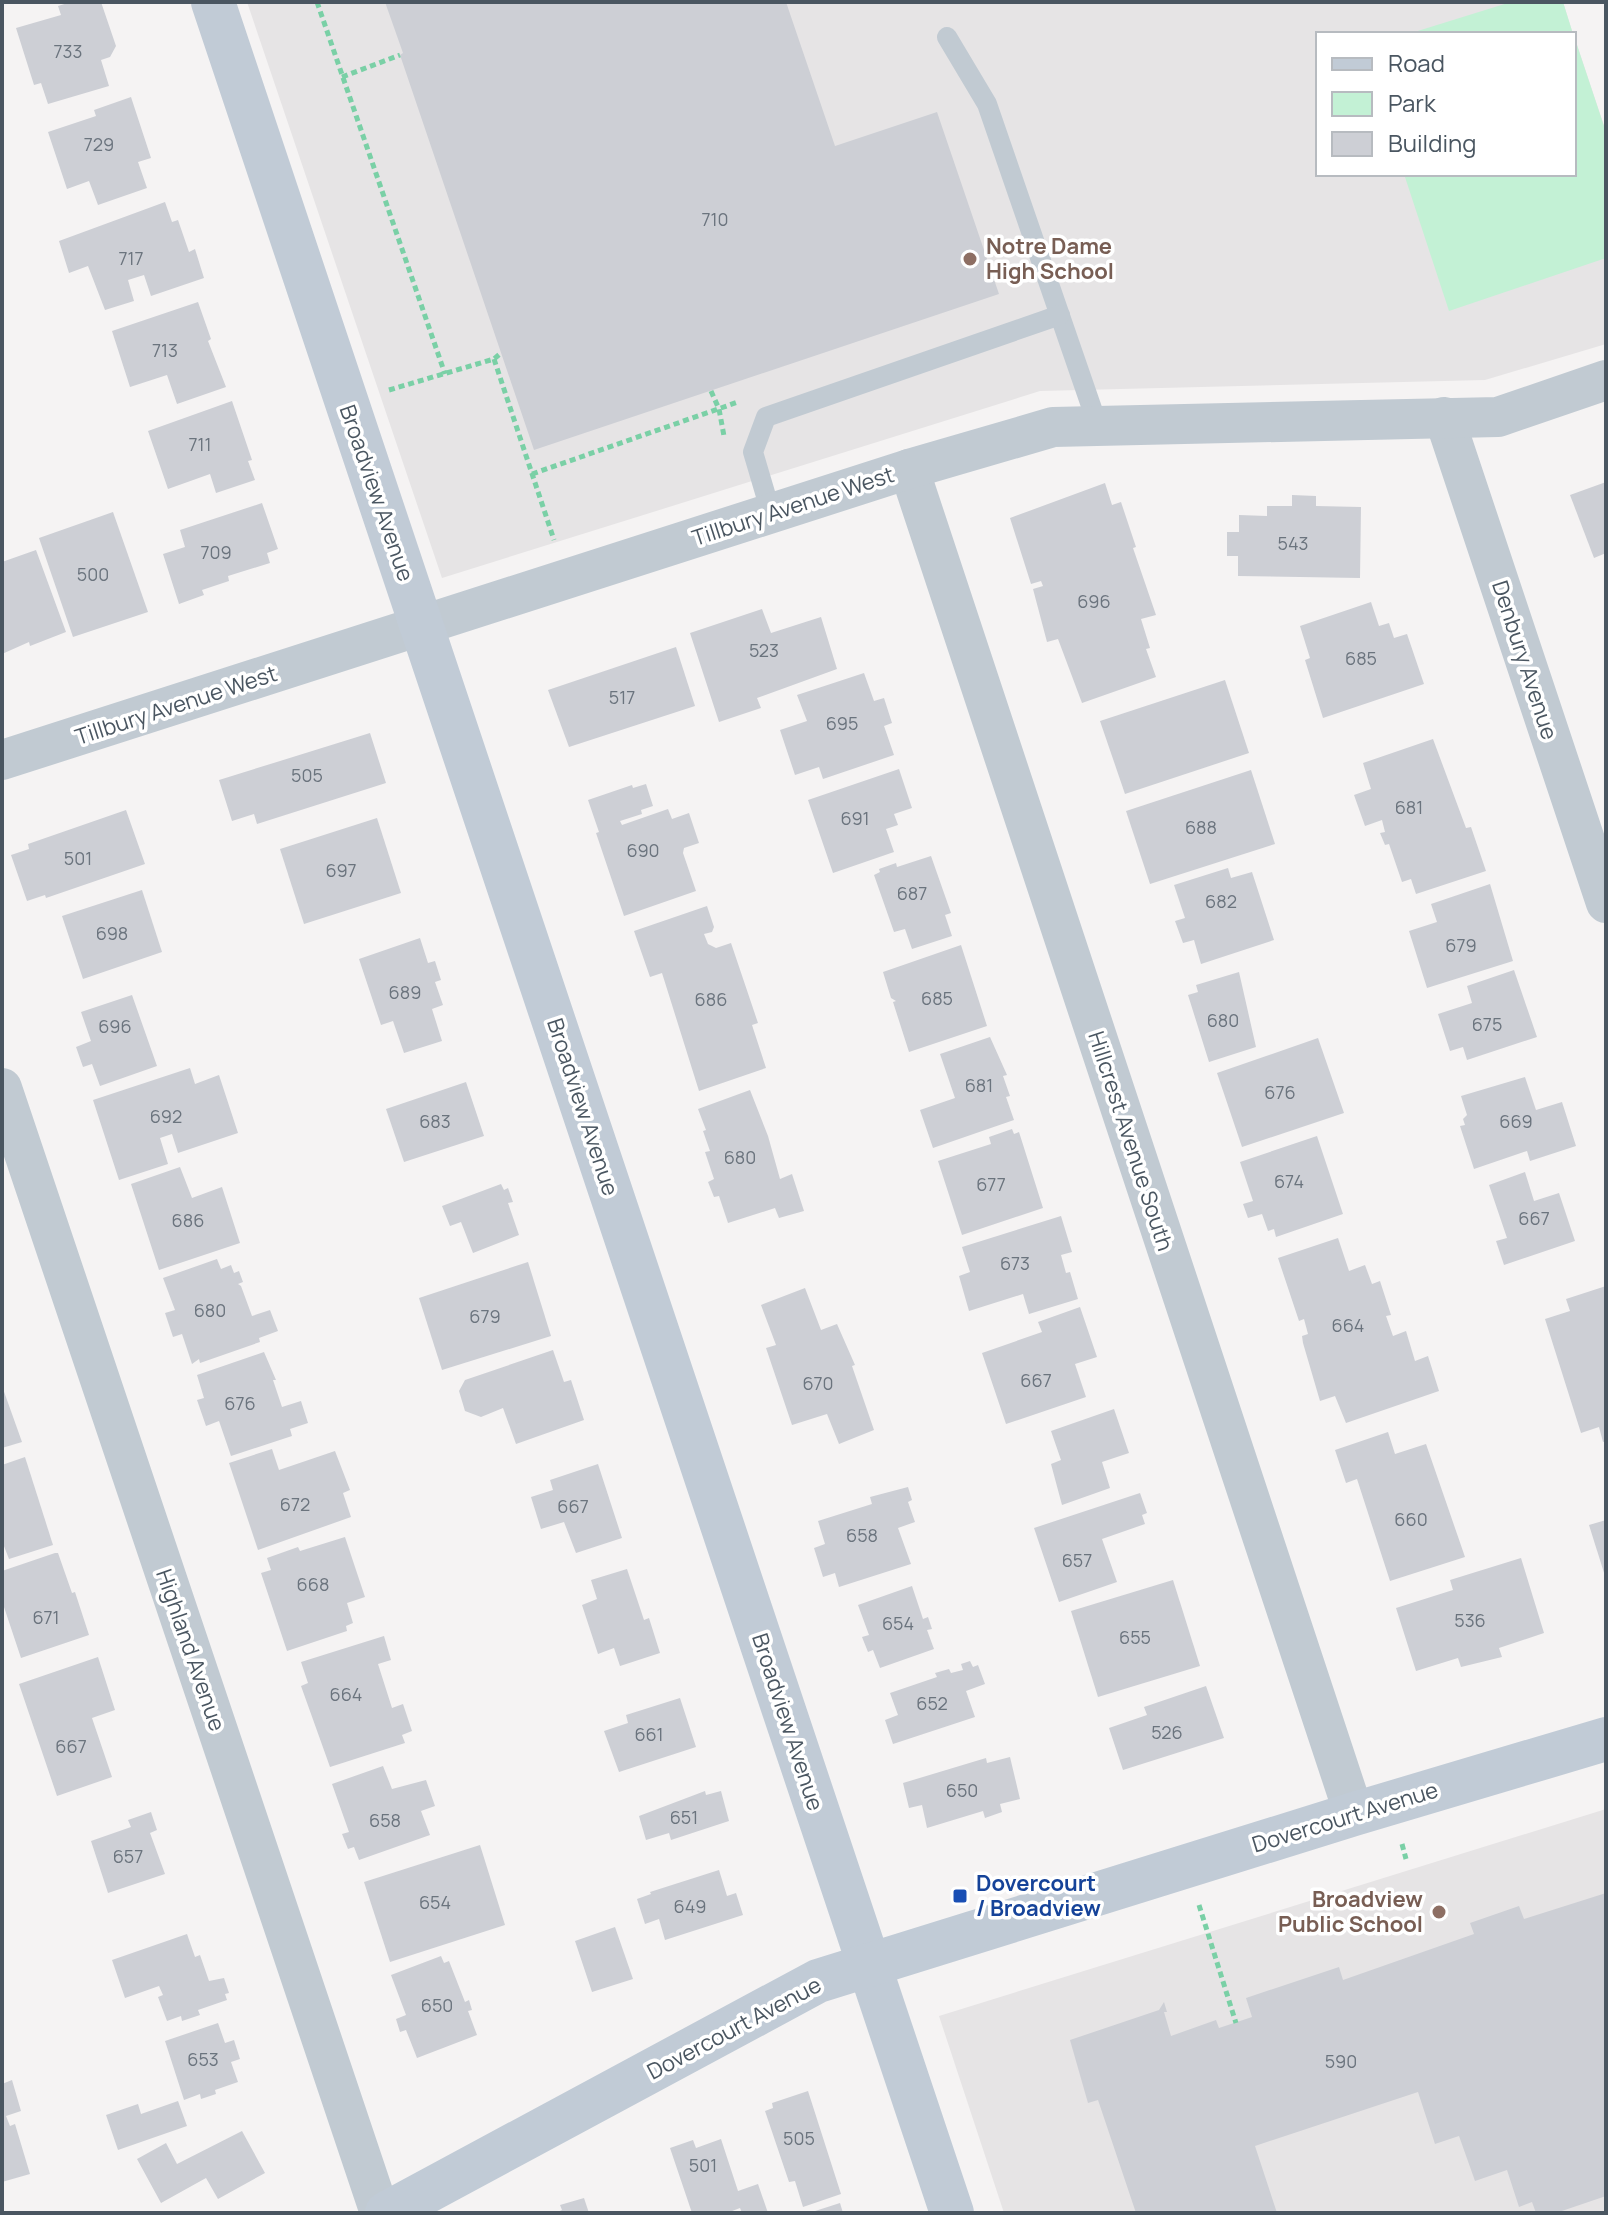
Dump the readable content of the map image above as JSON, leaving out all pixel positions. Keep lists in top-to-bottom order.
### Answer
{
  "streets": {
    "street": [
      "Broadview Avenue",
      "Tillbury Avenue West",
      "Denbury Avenue",
      "Hillcrest Avenue South",
      "Highland Avenue",
      "Dovercourt Avenue"
    ]
  },
  "crossings": [
    ["Broadview Avenue", "Tillbury Avenue West"],
    ["Broadview Avenue", "Dovercourt Avenue"],
    ["Tillbury Avenue West", "Denbury Avenue"],
    ["Tillbury Avenue West", "Hillcrest Avenue South"],
    ["Hillcrest Avenue South", "Dovercourt Avenue"]
  ],
  "places": {
    "other": ["Notre Dame High School", "Broadview Public School"],
    "transit": ["Dovercourt / Broadview"]
  },
  "house_numbers": [
    "733",
    "729",
    "710",
    "717",
    "713",
    "711",
    "543",
    "709",
    "500",
    "696",
    "523",
    "685",
    "517",
    "695",
    "505",
    "681",
    "691",
    "688",
    "690",
    "501",
    "697",
    "687",
    "682",
    "698",
    "679",
    "689",
    "685",
    "686",
    "680",
    "675",
    "696",
    "681",
    "676",
    "692",
    "683",
    "669",
    "680",
    "674",
    "677",
    "667",
    "686",
    "673",
    "680",
    "679",
    "664",
    "667",
    "670",
    "676",
    "672",
    "667",
    "660",
    "658",
    "657",
    "668",
    "671",
    "536",
    "654",
    "655",
    "664",
    "652",
    "526",
    "661",
    "667",
    "650",
    "651",
    "658",
    "657",
    "654",
    "649",
    "650",
    "653",
    "590",
    "505",
    "501"
  ],
  "legend": ["Road", "Park", "Building"]
}
